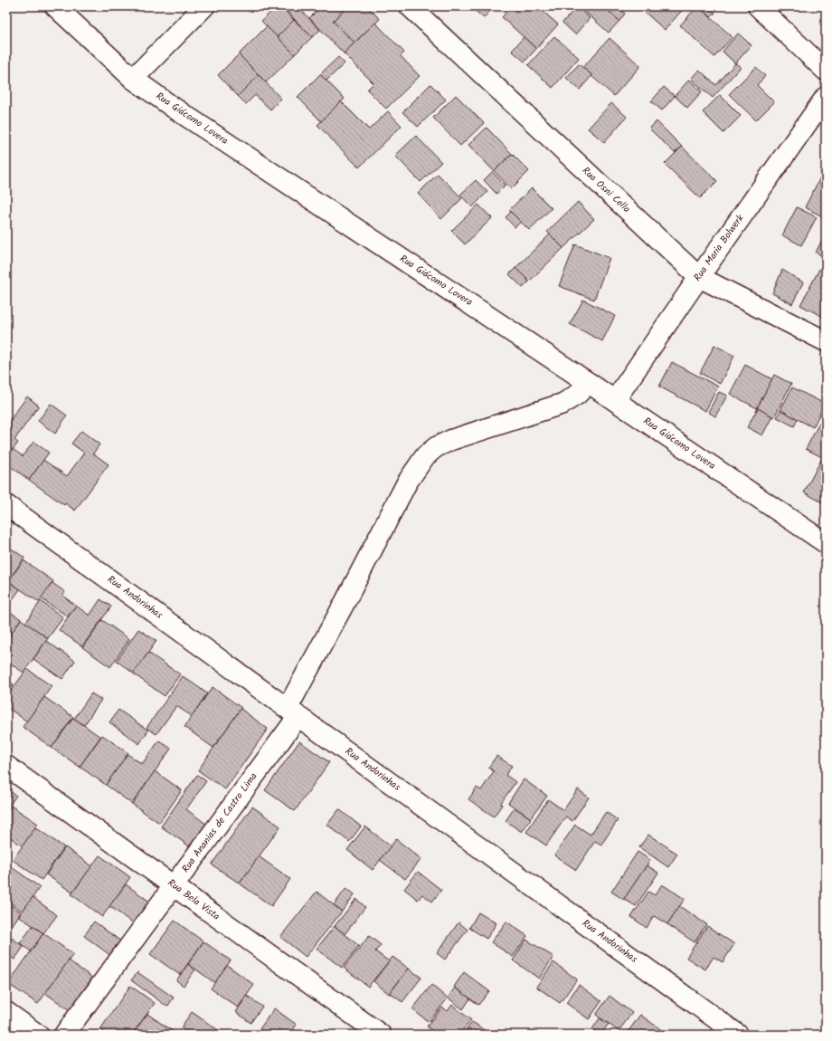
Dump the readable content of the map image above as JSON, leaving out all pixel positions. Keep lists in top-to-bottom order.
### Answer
{
  "streets": {
    "street": [
      "Rua Giácomo Lovera",
      "Rua Osni Cella",
      "Rua Maria Bolwerk",
      "Rua Andorinhas",
      "Rua Ananias de Castro Lima",
      "Rua Bela Vista"
    ]
  },
  "crossings": [
    ["Rua Giácomo Lovera", "Rua Maria Bolwerk"],
    ["Rua Giácomo Lovera", "Rua Ananias de Castro Lima"],
    ["Rua Osni Cella", "Rua Maria Bolwerk"],
    ["Rua Andorinhas", "Rua Ananias de Castro Lima"],
    ["Rua Ananias de Castro Lima", "Rua Bela Vista"]
  ]
}
